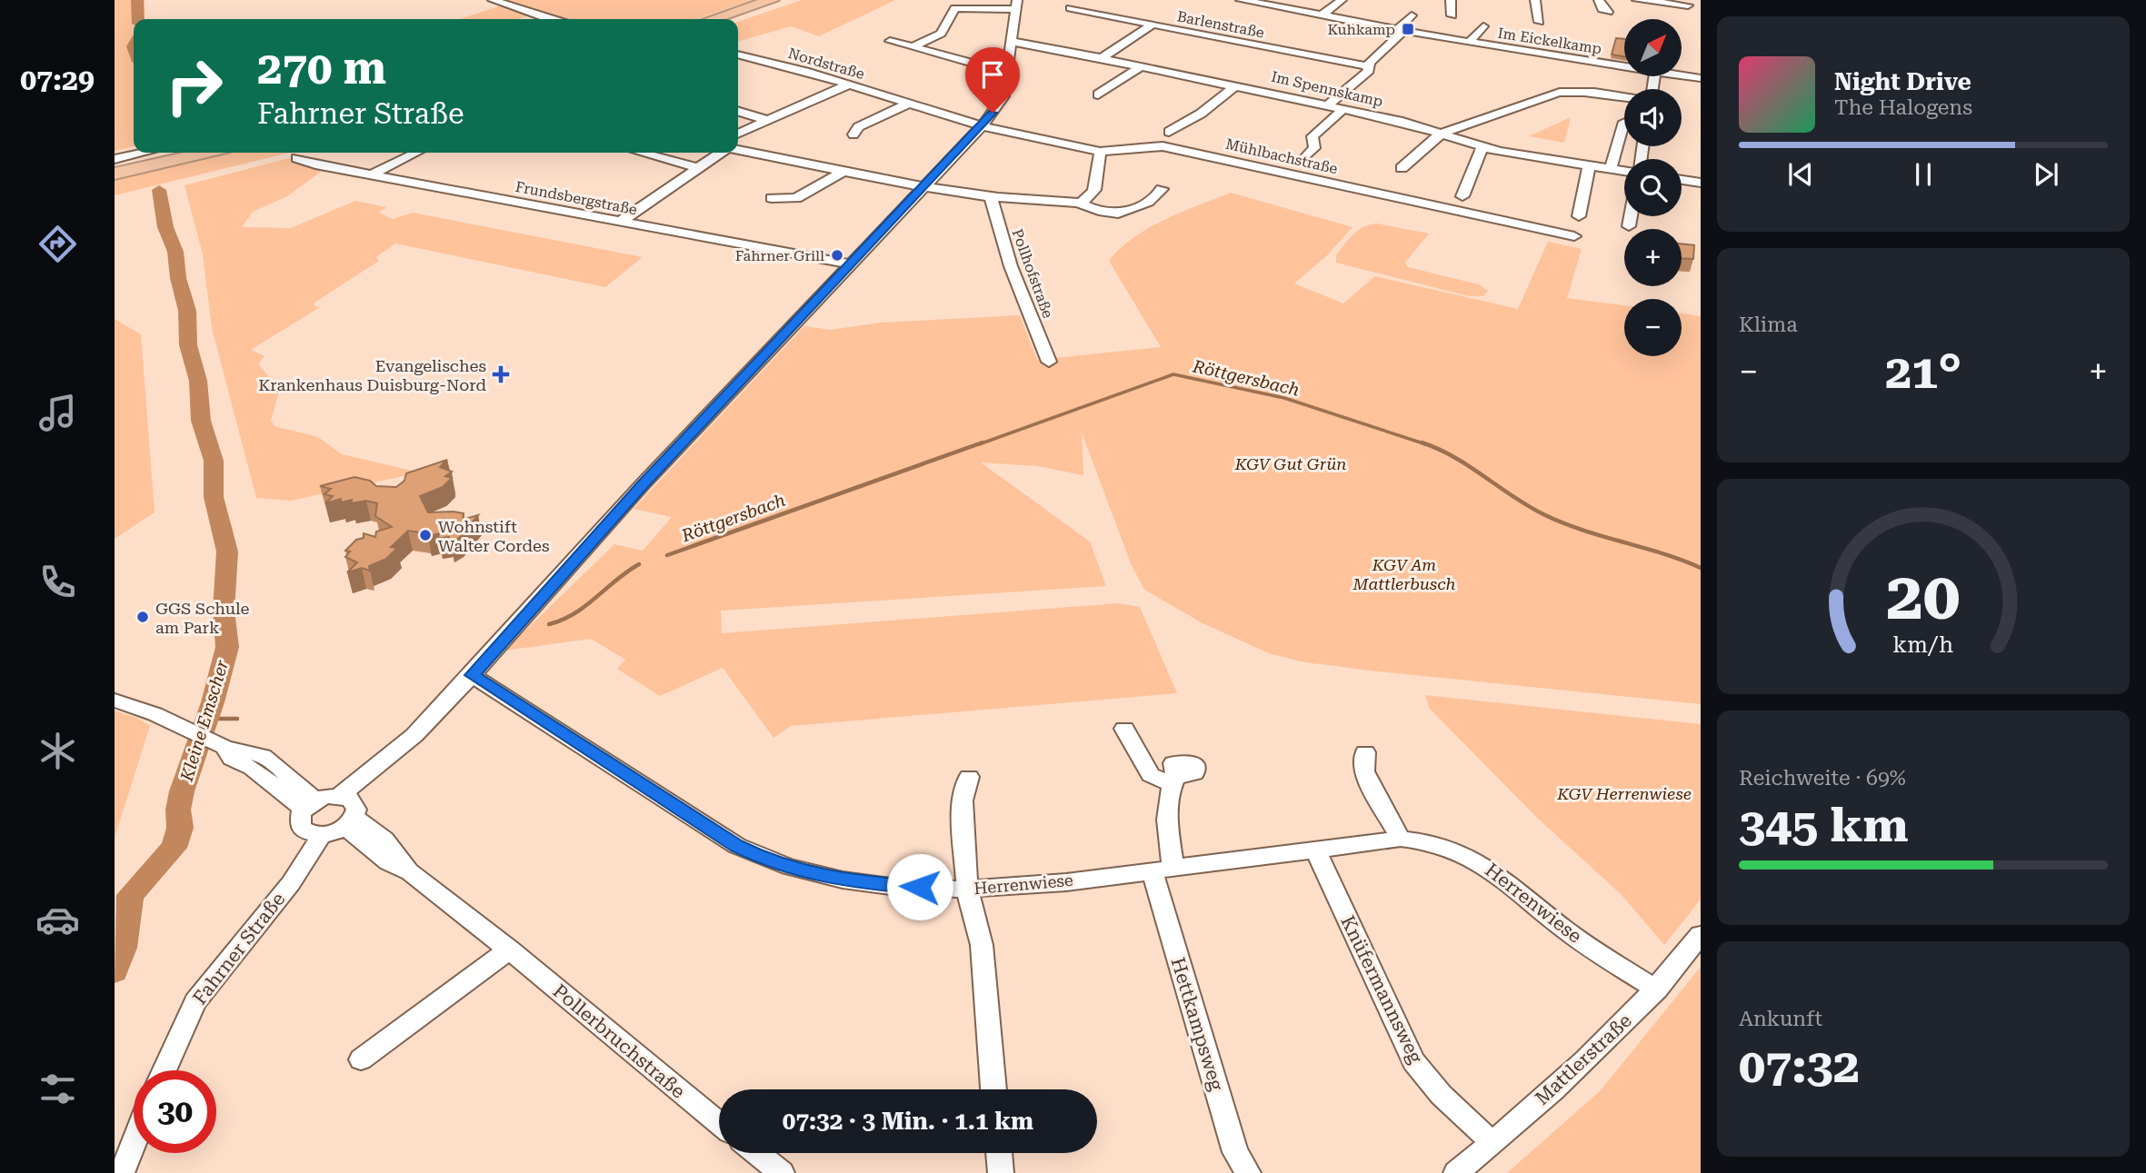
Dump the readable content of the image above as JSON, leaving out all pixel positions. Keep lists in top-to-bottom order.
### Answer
{
  "streets": {
    "street": [
      "Barlenstraße",
      "Im Eickelkamp",
      "Nordstraße",
      "Im Spennskamp",
      "Mühlbachstraße",
      "Frundsbergstraße",
      "Pollhofstraße",
      "Herrenwiese",
      "Fahrner Straße",
      "Knüfermannsweg",
      "Hettkampsweg",
      "Pollerbruchstraße",
      "Mattlerstraße"
    ]
  },
  "crossings": [
    ["Nordstraße", "Mühlbachstraße"],
    ["Herrenwiese", "Knüfermannsweg"],
    ["Herrenwiese", "Hettkampsweg"],
    ["Herrenwiese", "Mattlerstraße"],
    ["Knüfermannsweg", "Mattlerstraße"]
  ],
  "water": ["Röttgersbach", "Kleine Emscher"],
  "parks": ["KGV Gut Grün", "KGV Am Mattlerbusch", "KGV Herrenwiese"],
  "places": {
    "transit": ["Kuhkamp"],
    "other": ["Fahrner Grill", "Wohnstift Walter Cordes", "GGS Schule am Park"],
    "health": ["Evangelisches Krankenhaus Duisburg-Nord"]
  },
  "north": "top right",
  "page": {
    "tabs": "07:29",
    "map_buttons": ["+", "−"],
    "turn": ["270 m", "Fahrner Straße"],
    "song": ["Night Drive", "The Halogens"],
    "tile": [
      "Klima",
      ["Reichweite · 69%", "345 km"],
      ["Ankunft", "07:32"]
    ],
    "heat": ["−", "21°", "+"],
    "limit": "30",
    "trip": "07:32 · 3 Min. · 1.1 km",
    "gauge": ["20", "km/h"]
  }
}
